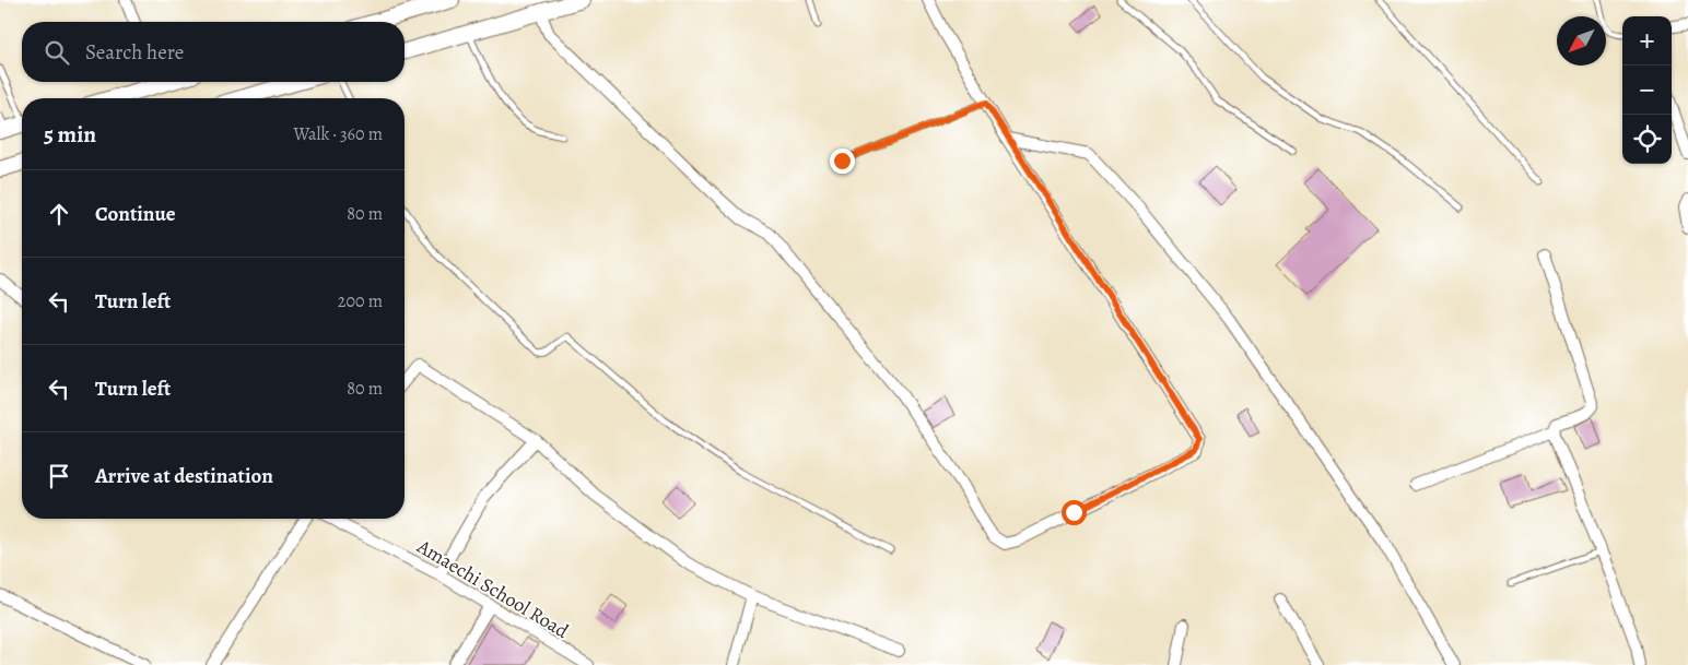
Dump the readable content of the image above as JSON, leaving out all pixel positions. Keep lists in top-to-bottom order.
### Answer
{
  "streets": {
    "street": ["Amaechi School Road"]
  },
  "north": "bottom left",
  "page": {
    "map_buttons": ["+", "−"],
    "search": "Search here",
    "heading": ["5 min", "Walk · 360 m"],
    "list": [
      ["Continue", "80 m"],
      ["Turn left", "200 m"],
      ["Turn left", "80 m"],
      "Arrive at destination"
    ]
  }
}
